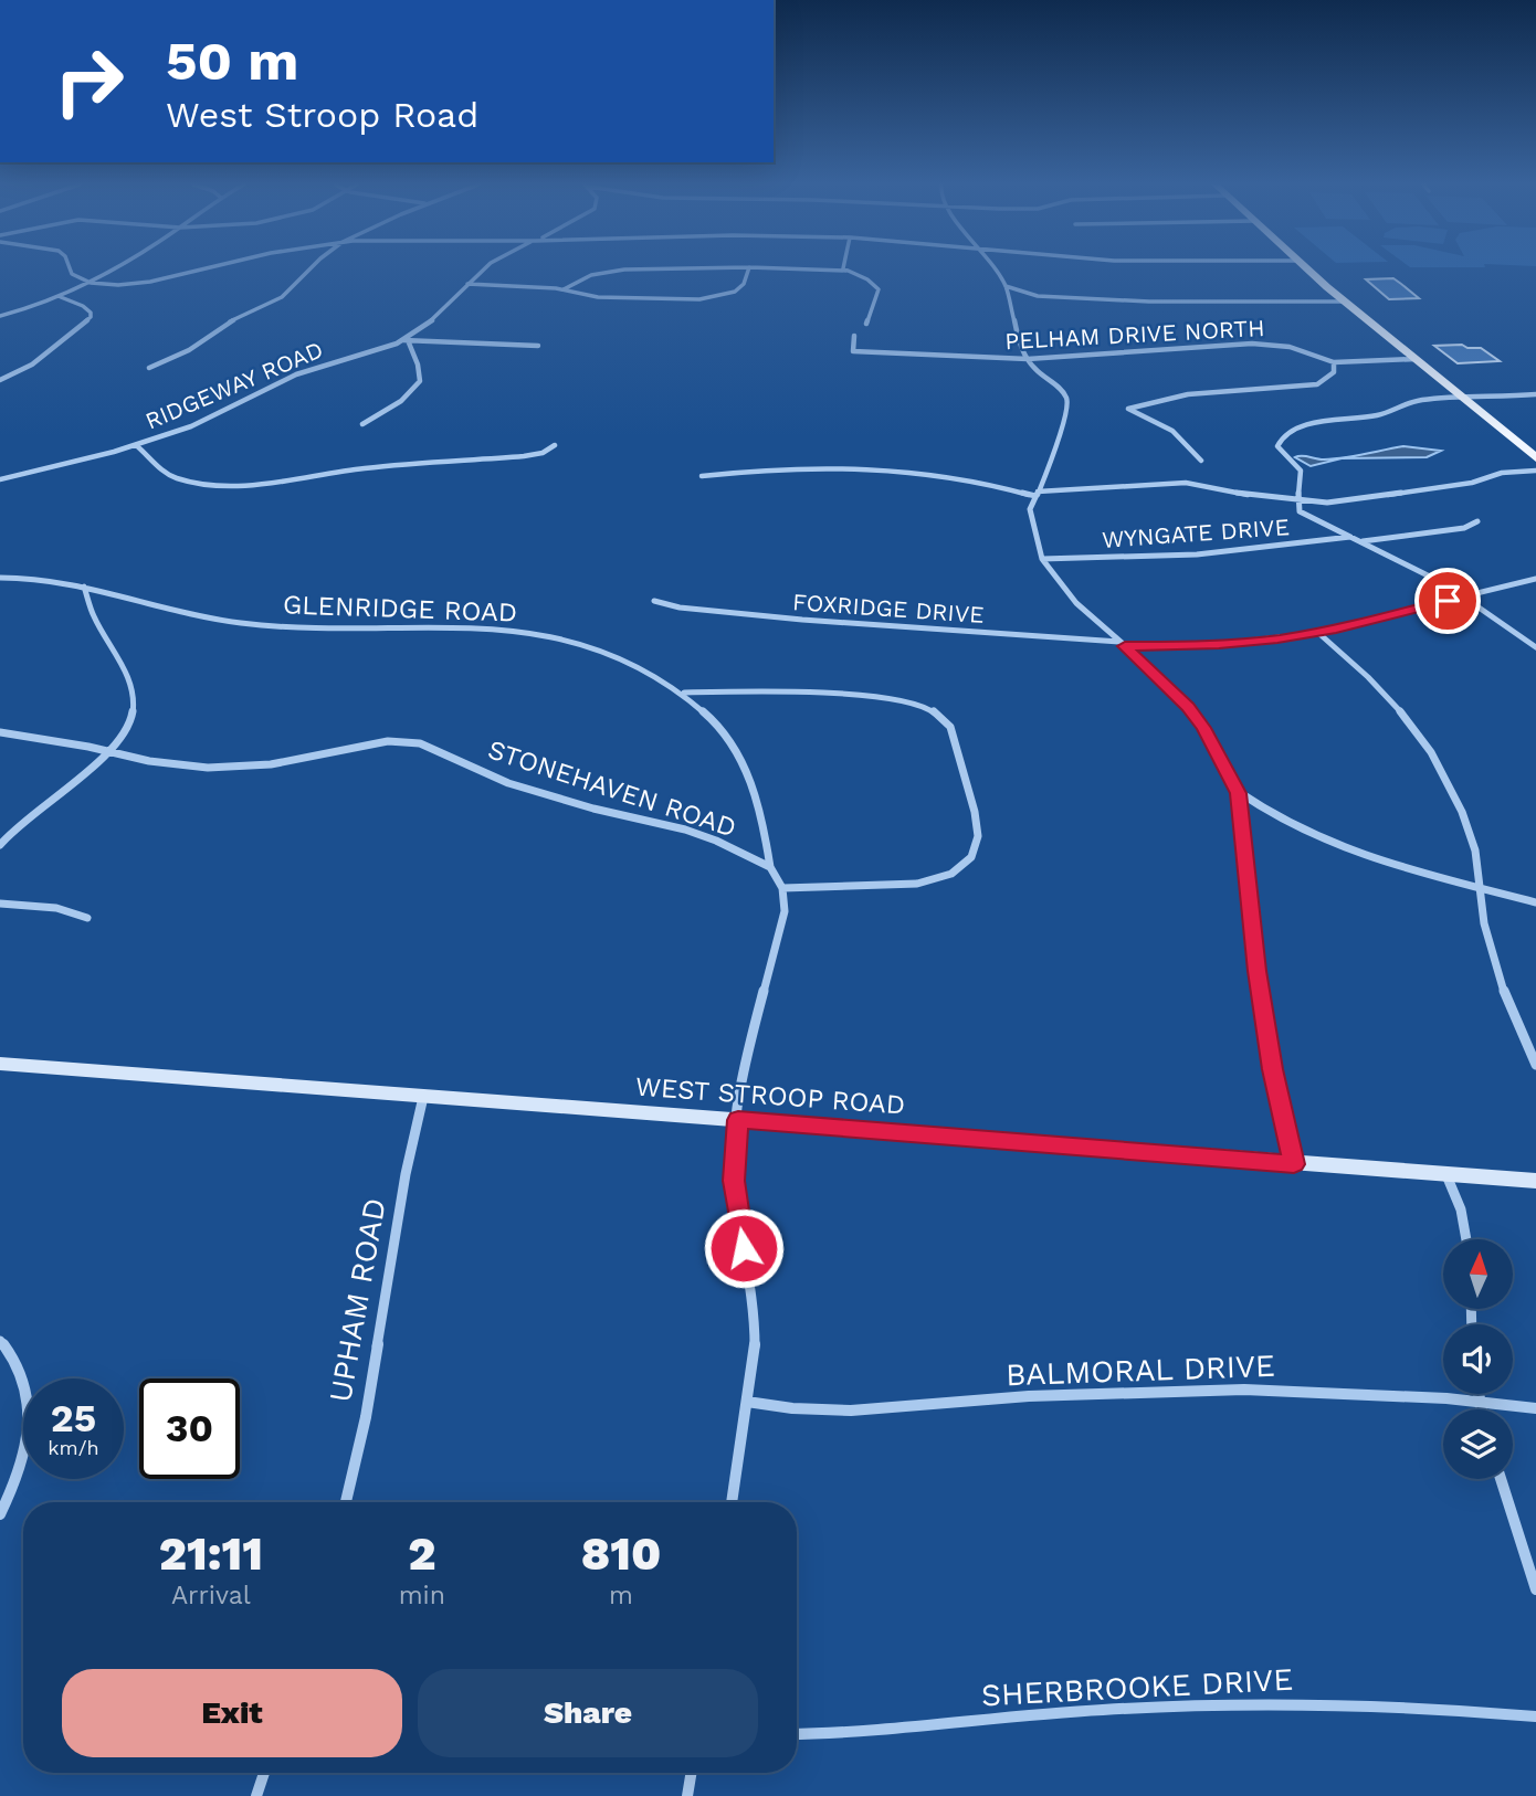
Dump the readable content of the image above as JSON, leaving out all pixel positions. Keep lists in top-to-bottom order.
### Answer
{
  "streets": {
    "main road": ["WEST STROOP ROAD"],
    "street": [
      "PELHAM DRIVE NORTH",
      "RIDGEWAY ROAD",
      "WYNGATE DRIVE",
      "GLENRIDGE ROAD",
      "FOXRIDGE DRIVE",
      "STONEHAVEN ROAD",
      "UPHAM ROAD",
      "BALMORAL DRIVE",
      "SHERBROOKE DRIVE"
    ]
  },
  "crossings": [
    ["GLENRIDGE ROAD", "STONEHAVEN ROAD"],
    ["WEST STROOP ROAD", "UPHAM ROAD"]
  ],
  "north": "top",
  "page": {
    "turn": ["50 m", "West Stroop Road"],
    "speed": "25 km/h",
    "limit": "30",
    "eta": [
      "21:11",
      "Arrival",
      "2",
      "min",
      "810",
      "m"
    ],
    "buttons": ["Exit", "Share"]
  }
}
